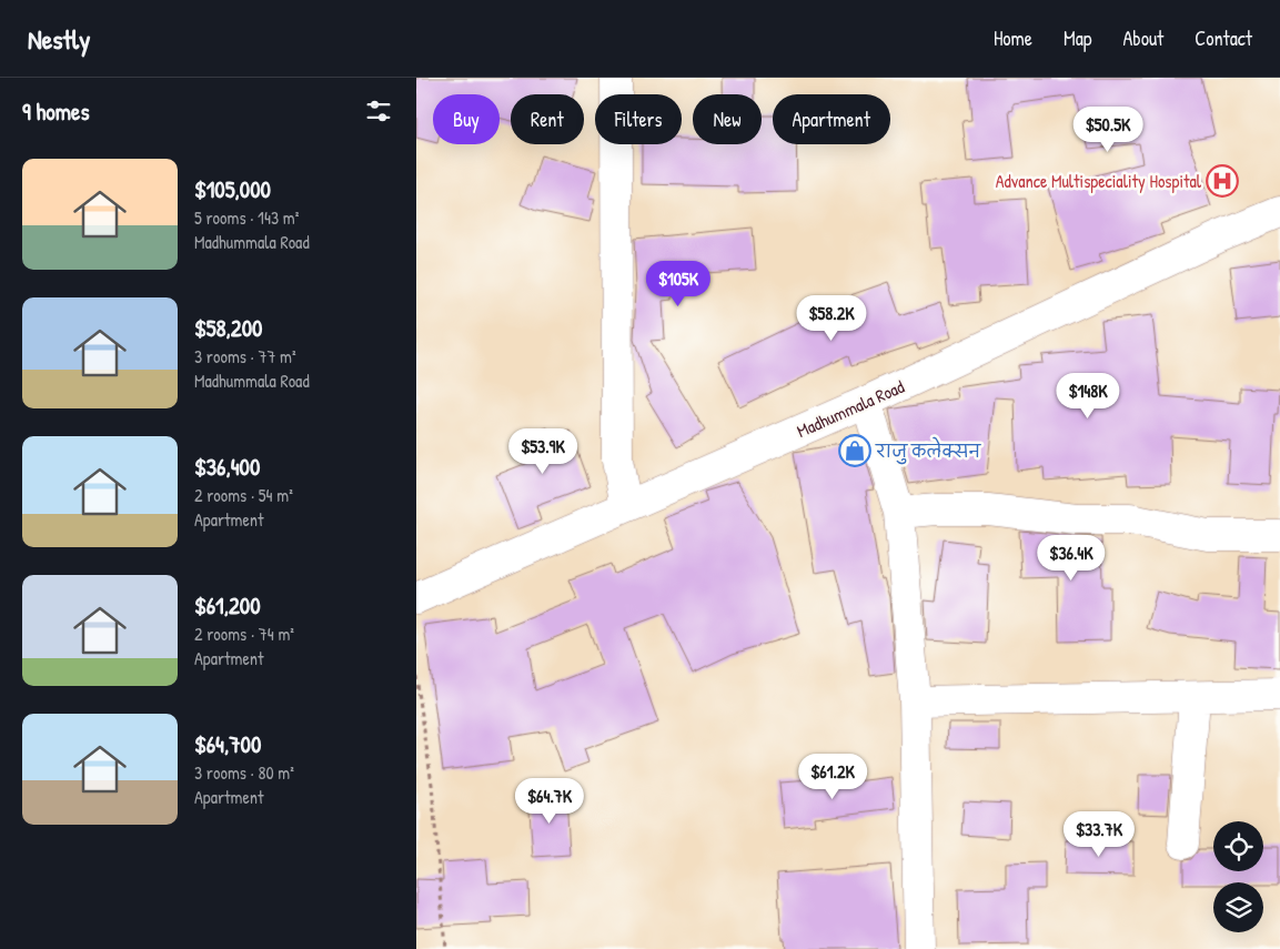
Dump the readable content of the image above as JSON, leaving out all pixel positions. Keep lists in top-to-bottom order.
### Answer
{
  "streets": {
    "street": ["Madhummala Road"]
  },
  "places": {
    "hospital": ["Advance Multispeciality Hospital"],
    "shop": ["राजु कलेक्सन"]
  },
  "page": {
    "header": "Nestly",
    "nav": [
      "Home",
      "Map",
      "About",
      "Contact"
    ],
    "heading": "9 homes",
    "chip": [
      "Buy",
      "Rent",
      "Filters",
      "New",
      "Apartment"
    ],
    "price": [
      "$50.5K",
      "$105K",
      "$58.2K",
      "$148K",
      "$53.9K",
      "$36.4K",
      "$61.2K",
      "$64.7K",
      "$33.7K"
    ],
    "list": [
      {
        "name": "$105,000",
        "note": "5 rooms · 143 m² · Madhummala Road"
      },
      {
        "name": "$58,200",
        "note": "3 rooms · 77 m² · Madhummala Road"
      },
      {
        "name": "$36,400",
        "note": "2 rooms · 54 m² · Apartment"
      },
      {
        "name": "$61,200",
        "note": "2 rooms · 74 m² · Apartment"
      },
      {
        "name": "$64,700",
        "note": "3 rooms · 80 m² · Apartment"
      }
    ]
  }
}
